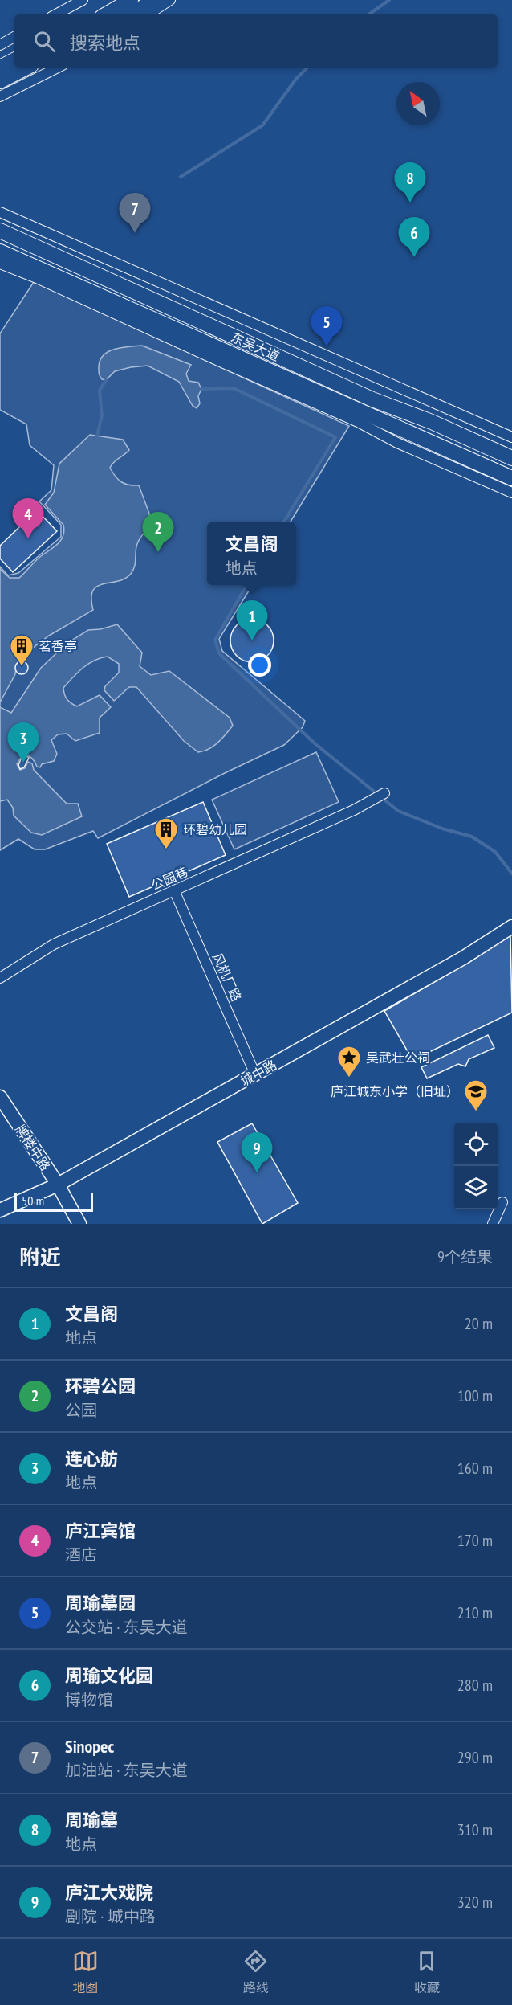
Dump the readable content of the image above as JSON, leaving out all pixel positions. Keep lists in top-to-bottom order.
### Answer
{
  "streets": {
    "main road": ["东吴大道"],
    "street": [
      "公园巷",
      "风机厂路",
      "城中路",
      "牌楼中路"
    ]
  },
  "crossings": [
    ["公园巷", "风机厂路"],
    ["风机厂路", "城中路"],
    ["城中路", "牌楼中路"]
  ],
  "places": {
    "building": ["茗香亭", "环碧幼儿园"],
    "place": ["吴武壮公祠"],
    "school or university": ["庐江城东小学（旧址）"]
  },
  "scale_bar": "50 m",
  "north": "top left",
  "page": {
    "search": "搜索地点",
    "pins": [
      "8",
      "7",
      "6",
      "5",
      "4",
      "2",
      "1",
      "3",
      "9"
    ],
    "popup": ["文昌阁", "地点"],
    "scale": "50 m",
    "heading": ["附近", "9个结果"],
    "list": [
      {
        "mark": "1",
        "name": "文昌阁",
        "note": "地点",
        "value": "20 m"
      },
      {
        "mark": "2",
        "name": "环碧公园",
        "note": "公园",
        "value": "100 m"
      },
      {
        "mark": "3",
        "name": "连心舫",
        "note": "地点",
        "value": "160 m"
      },
      {
        "mark": "4",
        "name": "庐江宾馆",
        "note": "酒店",
        "value": "170 m"
      },
      {
        "mark": "5",
        "name": "周瑜墓园",
        "note": "公交站 · 东吴大道",
        "value": "210 m"
      },
      {
        "mark": "6",
        "name": "周瑜文化园",
        "note": "博物馆",
        "value": "280 m"
      },
      {
        "mark": "7",
        "name": "Sinopec",
        "note": "加油站 · 东吴大道",
        "value": "290 m"
      },
      {
        "mark": "8",
        "name": "周瑜墓",
        "note": "地点",
        "value": "310 m"
      },
      {
        "mark": "9",
        "name": "庐江大戏院",
        "note": "剧院 · 城中路",
        "value": "320 m"
      }
    ],
    "nav": ["地图", "路线", "收藏"]
  }
}
